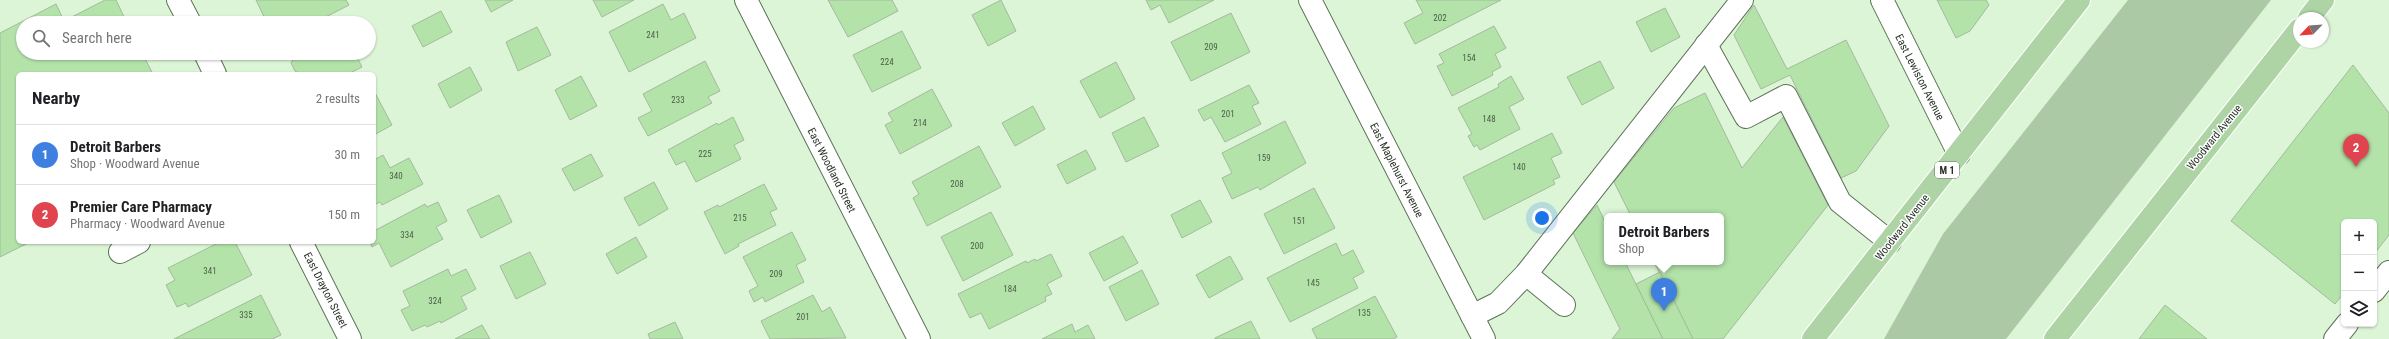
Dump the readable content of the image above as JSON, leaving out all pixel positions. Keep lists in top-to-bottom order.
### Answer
{
  "streets": {
    "main road": ["Woodward Avenue", "M 1"],
    "street": [
      "East Lewiston Avenue",
      "East Woodland Street",
      "East Maplehurst Avenue",
      "East Drayton Street"
    ]
  },
  "crossings": [
    ["East Lewiston Avenue", "Woodward Avenue"]
  ],
  "house_numbers": [
    "202",
    "241",
    "209",
    "154",
    "224",
    "233",
    "201",
    "148",
    "214",
    "225",
    "159",
    "140",
    "340",
    "208",
    "215",
    "151",
    "334",
    "200",
    "341",
    "209",
    "145",
    "184",
    "324",
    "135",
    "335",
    "201"
  ],
  "north": "bottom left",
  "page": {
    "search": "Search here",
    "heading": ["Nearby", "2 results"],
    "list": [
      {
        "mark": "1",
        "name": "Detroit Barbers",
        "note": "Shop · Woodward Avenue",
        "value": "30 m"
      },
      {
        "mark": "2",
        "name": "Premier Care Pharmacy",
        "note": "Pharmacy · Woodward Avenue",
        "value": "150 m"
      }
    ],
    "pins": ["2", "1"],
    "popup": ["Detroit Barbers", "Shop"],
    "map_buttons": ["+", "−"]
  }
}
